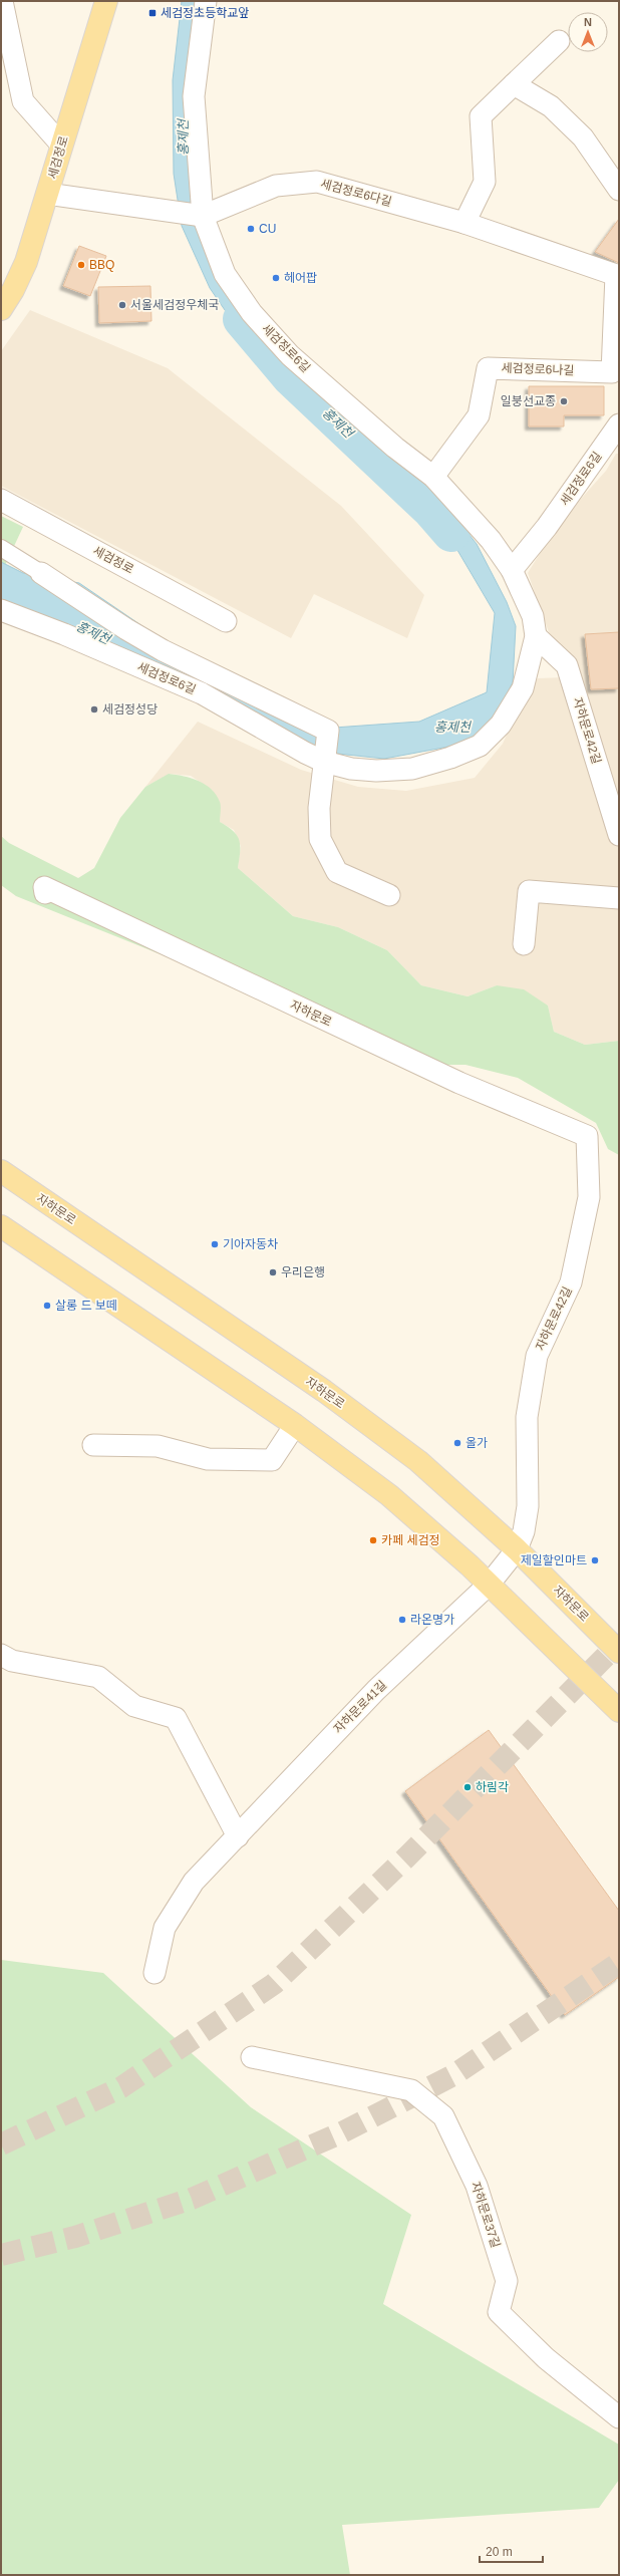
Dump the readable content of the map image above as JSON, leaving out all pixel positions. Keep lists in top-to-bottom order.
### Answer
{
  "streets": {
    "main road": ["세검정로", "자하문로"],
    "street": [
      "세검정로6다길",
      "세검정로6길",
      "세검정로6나길",
      "자하문로42길",
      "자하문로41길",
      "자하문로37길"
    ]
  },
  "crossings": [
    ["세검정로6다길", "세검정로6길"],
    ["세검정로6다길", "세검정로6나길"],
    ["세검정로6길", "세검정로6나길"],
    ["세검정로6길", "자하문로42길"],
    ["자하문로42길", "자하문로"],
    ["자하문로42길", "자하문로41길"]
  ],
  "water": ["홍제천"],
  "places": {
    "transit": ["세검정초등학교앞"],
    "other": [
      "CU",
      "BBQ",
      "헤어팝",
      "서울세검정우체국",
      "일붕선교종",
      "세검정성당",
      "기아자동차",
      "우리은행",
      "살롱 드 보떼",
      "올가",
      "카페 세검정",
      "제일할인마트",
      "라온명가",
      "하림각"
    ]
  },
  "scale_bar": "20 m",
  "north": "top"
}
